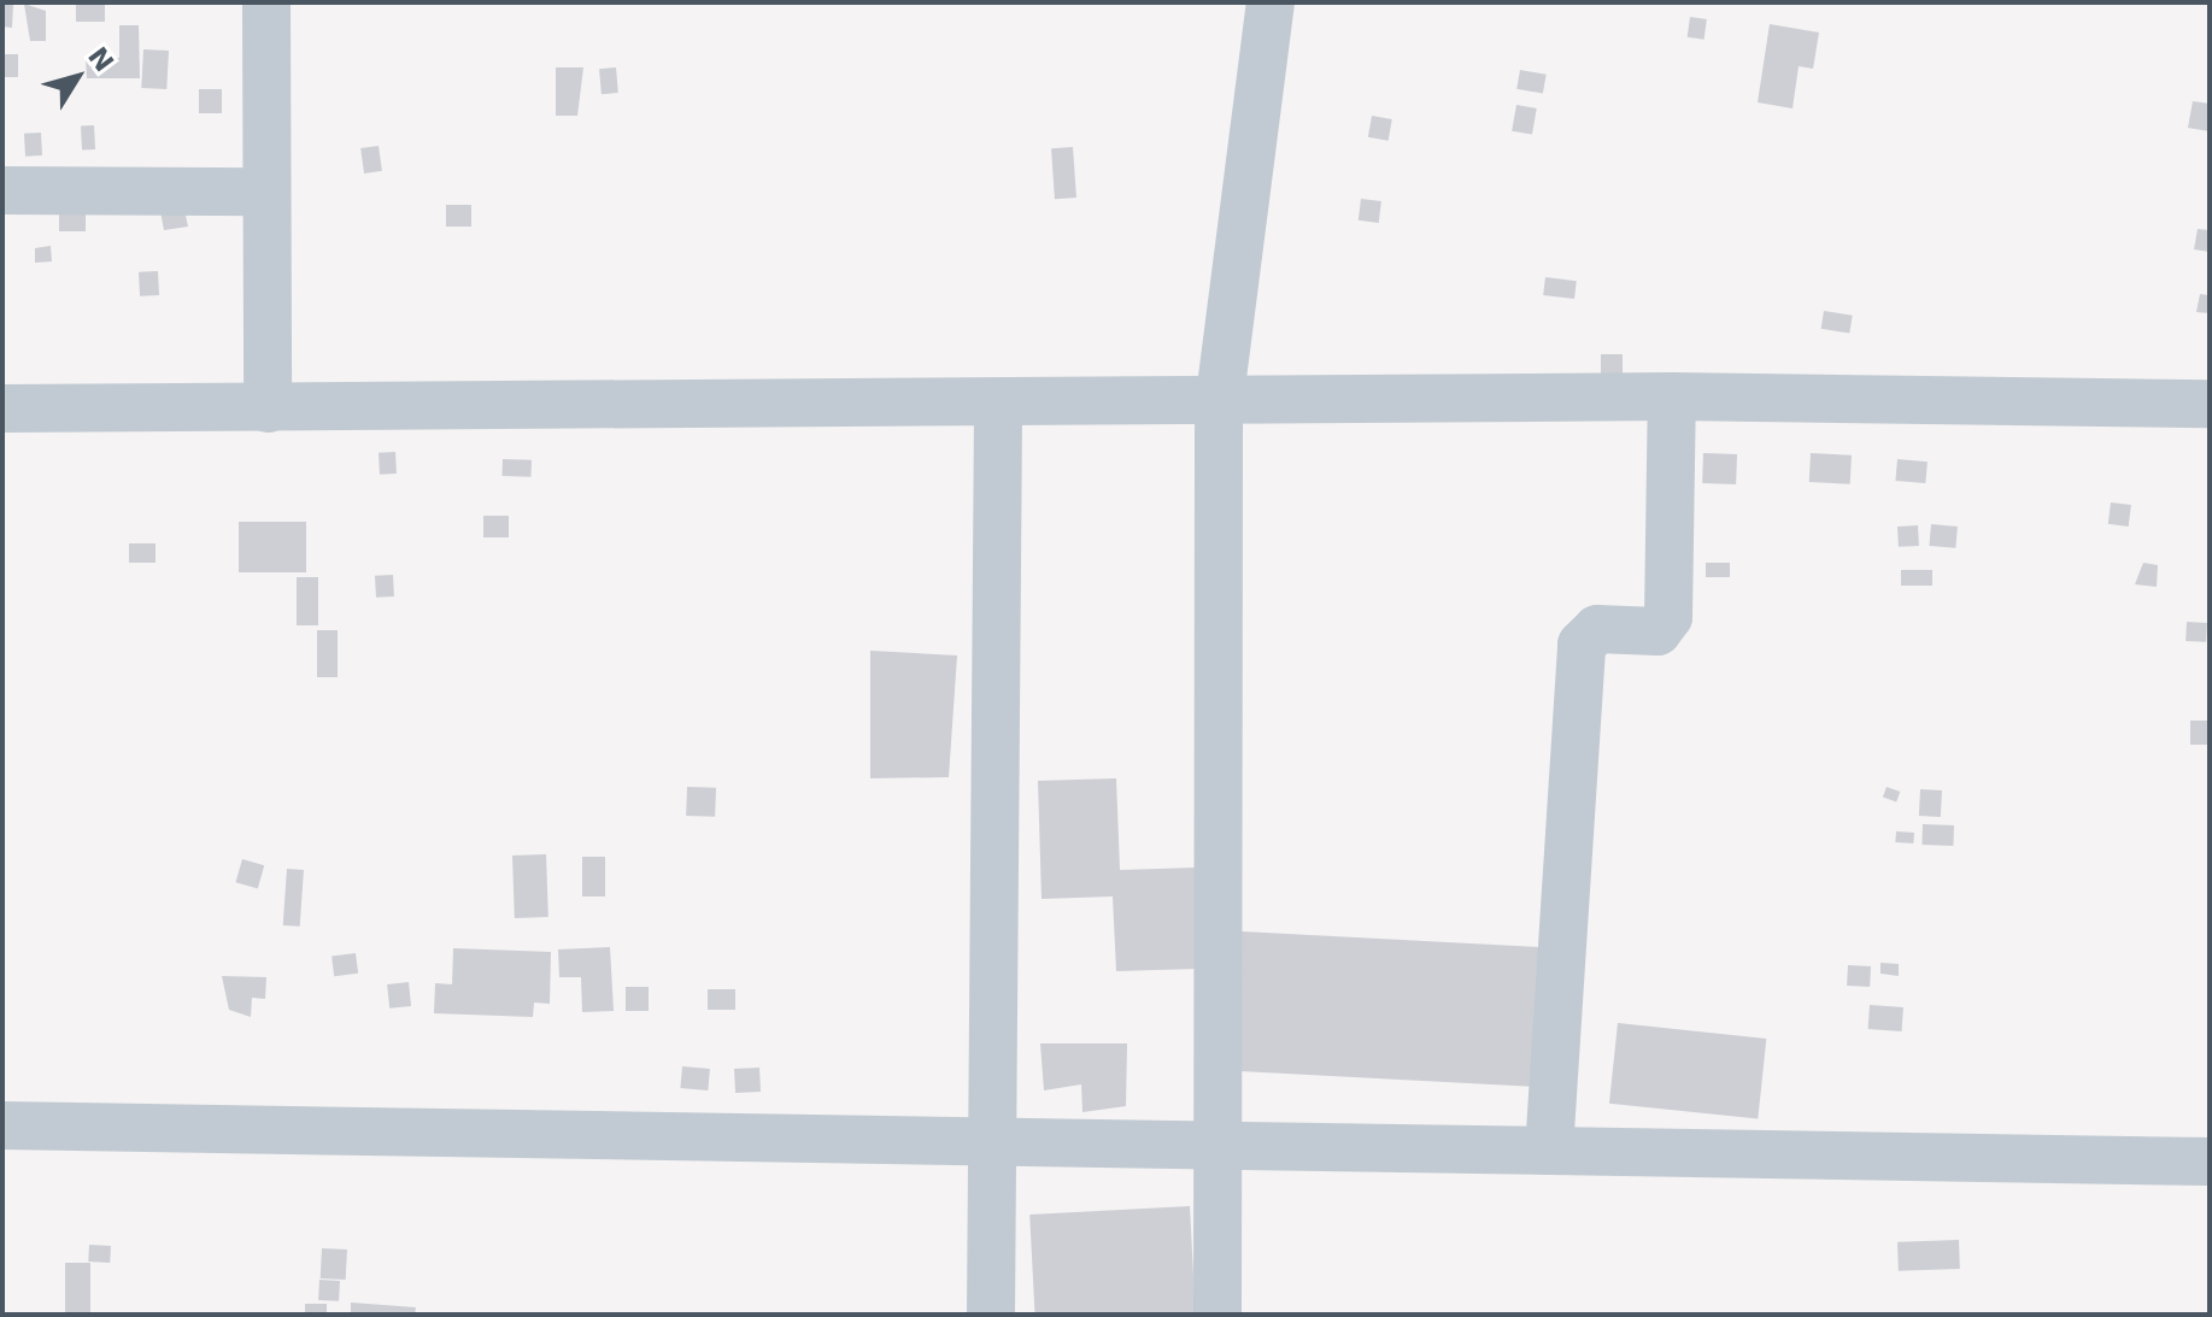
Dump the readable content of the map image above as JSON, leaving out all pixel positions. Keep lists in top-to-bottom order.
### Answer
{
  "north": "top right"
}
